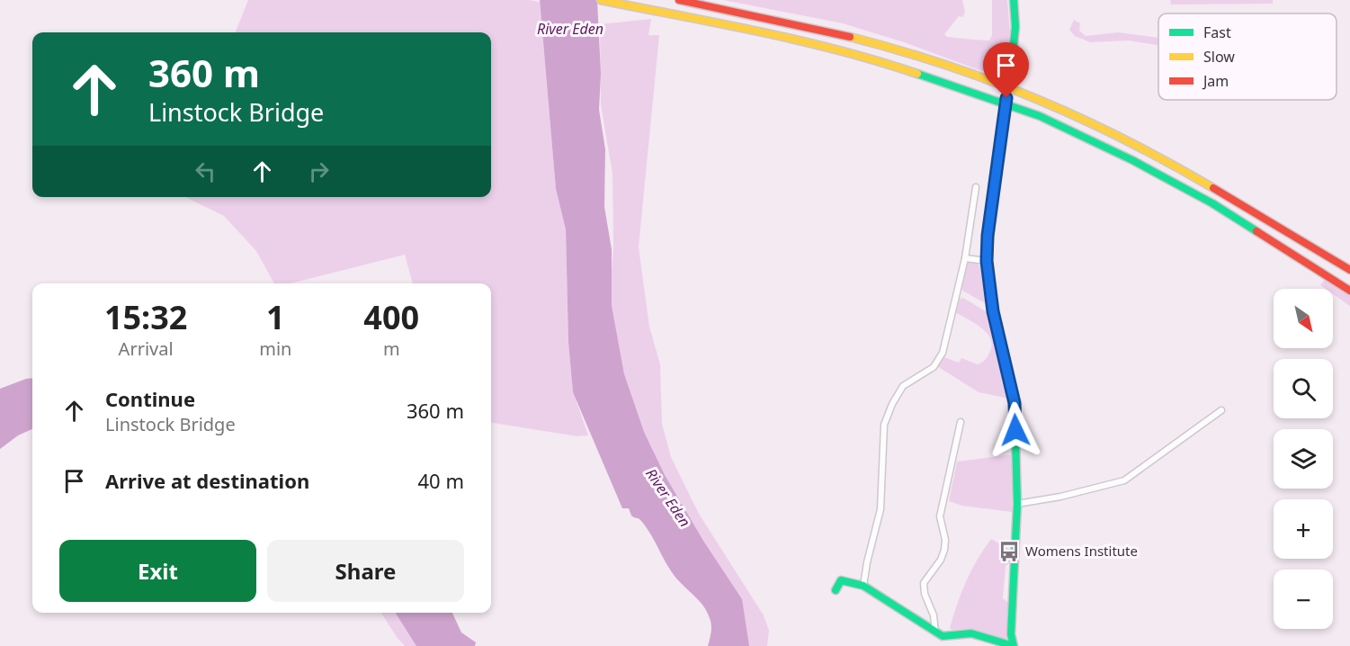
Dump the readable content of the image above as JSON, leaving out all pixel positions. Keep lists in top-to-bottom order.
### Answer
{
  "water": ["River Eden"],
  "places": {
    "bus stop": ["Womens Institute"]
  },
  "legend": ["Fast", "Slow", "Jam"],
  "north": "bottom right",
  "page": {
    "turn": ["360 m", "Linstock Bridge"],
    "eta": [
      "15:32",
      "Arrival",
      "1",
      "min",
      "400",
      "m"
    ],
    "map_buttons": ["+", "−"],
    "list": [
      {
        "name": "Continue",
        "note": "Linstock Bridge",
        "value": "360 m"
      },
      {
        "name": "Arrive at destination",
        "value": "40 m"
      }
    ],
    "buttons": ["Exit", "Share"]
  }
}
